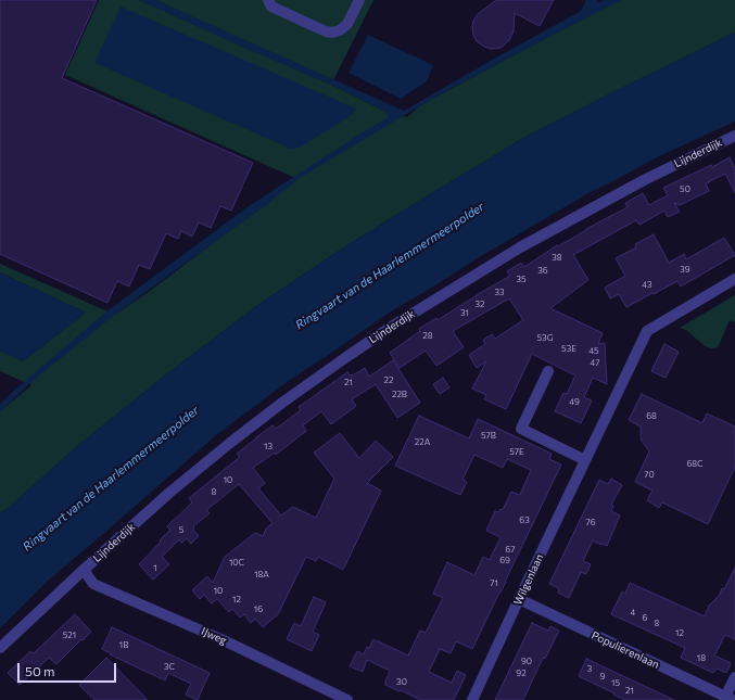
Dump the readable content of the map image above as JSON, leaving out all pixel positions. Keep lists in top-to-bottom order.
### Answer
{
  "streets": {
    "street": [
      "Lijnderdijk",
      "Wilgenlaan",
      "IJweg",
      "Populierenlaan"
    ]
  },
  "crossings": [
    ["Lijnderdijk", "IJweg"],
    ["Wilgenlaan", "Populierenlaan"]
  ],
  "water": ["Ringvaart van de Haarlemmermeerpolder"],
  "house_numbers": [
    "50",
    "38",
    "39",
    "36",
    "35",
    "43",
    "33",
    "32",
    "31",
    "28",
    "53G",
    "53E",
    "45",
    "47",
    "22",
    "21",
    "22B",
    "49",
    "68",
    "57B",
    "22A",
    "13",
    "57E",
    "68C",
    "70",
    "10",
    "8",
    "63",
    "76",
    "5",
    "67",
    "69",
    "10C",
    "1",
    "18A",
    "71",
    "10",
    "12",
    "16",
    "4",
    "6",
    "8",
    "12",
    "521",
    "1B",
    "18",
    "90",
    "3C",
    "3",
    "92",
    "9",
    "30",
    "15",
    "21"
  ],
  "scale_bar": "50 m"
}
